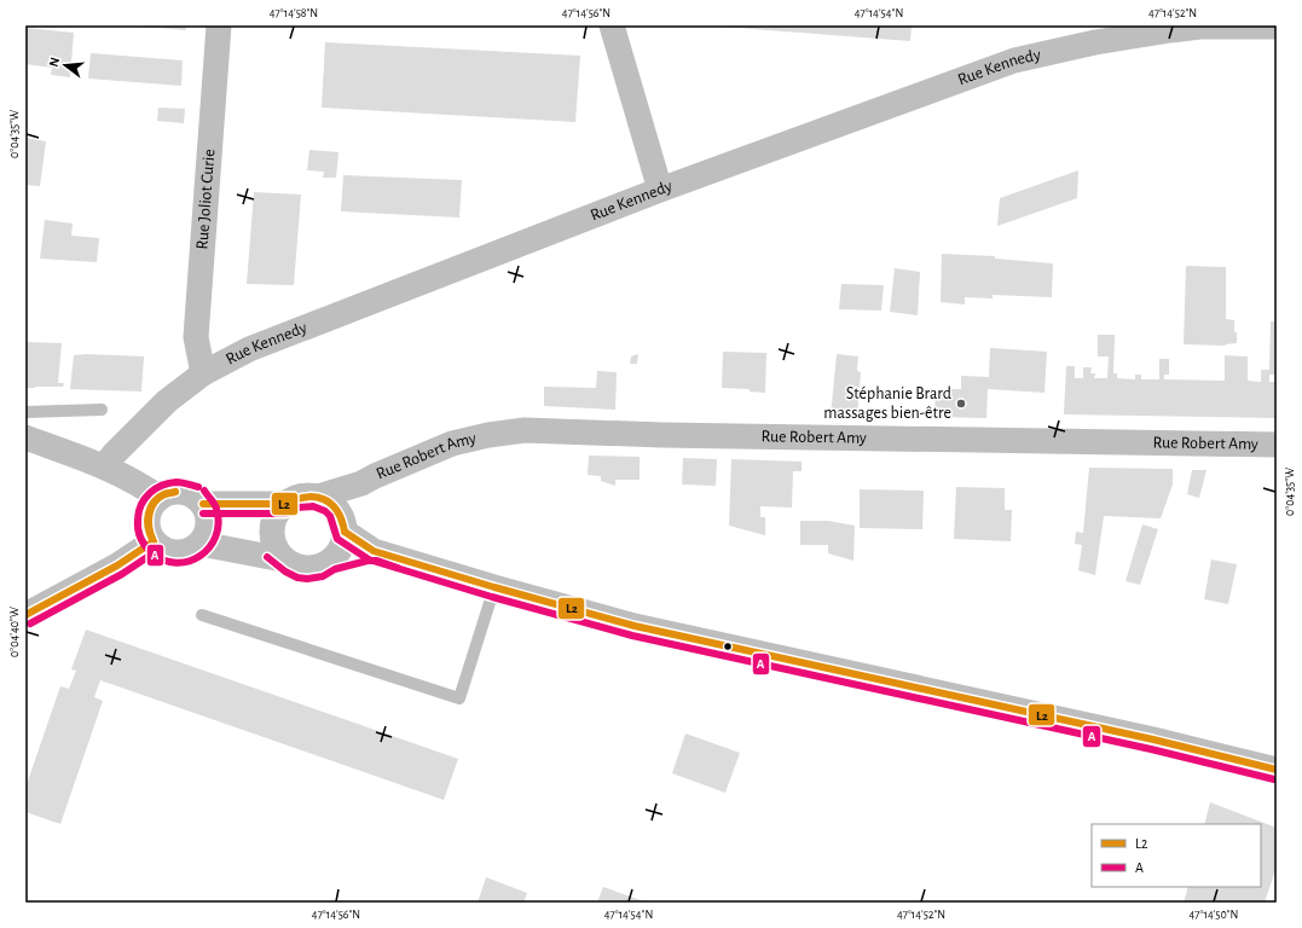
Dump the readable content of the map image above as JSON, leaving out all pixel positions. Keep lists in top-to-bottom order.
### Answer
{
  "streets": {
    "street": ["Rue Kennedy", "Rue Joliot Curie", "Rue Robert Amy"]
  },
  "crossings": [
    ["Rue Kennedy", "Rue Joliot Curie"]
  ],
  "places": ["Stéphanie Brard massages bien-être"],
  "lines": ["transit line A", "transit line L2"],
  "legend": ["L2", "A"],
  "north": "left",
  "coordinates": [
    "47°14'58\"N",
    "47°14'56\"N",
    "47°14'54\"N",
    "47°14'52\"N",
    "0°04'35\"W",
    "0°04'40\"W",
    "47°14'50\"N"
  ]
}
